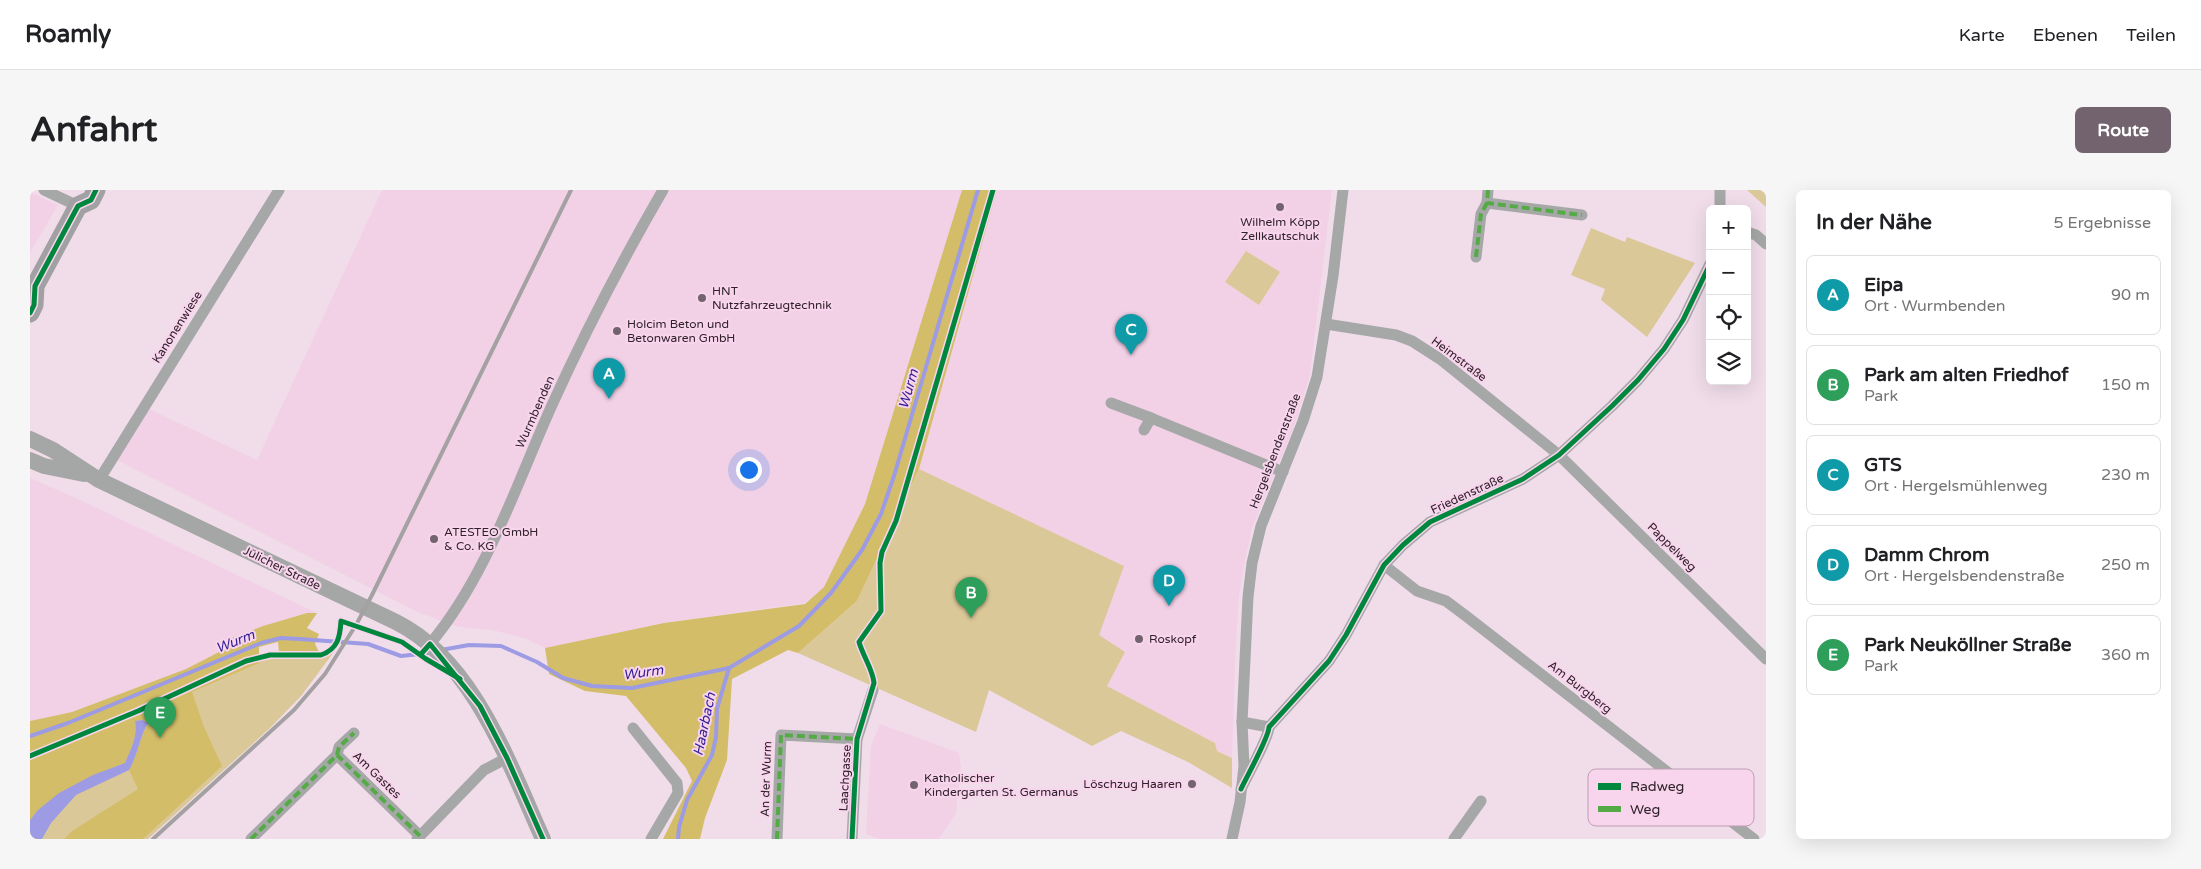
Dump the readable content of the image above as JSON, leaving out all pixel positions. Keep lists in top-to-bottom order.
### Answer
{
  "streets": {
    "main road": ["Jülicher Straße"],
    "street": [
      "Kanonenwiese",
      "Heimstraße",
      "Wurmbenden",
      "Hergelsbendenstraße",
      "Friedenstraße",
      "Pappelweg",
      "Am Burgberg",
      "Am Gastes",
      "Laachgasse",
      "An der Wurm"
    ]
  },
  "crossings": [
    ["Kanonenwiese", "Jülicher Straße"],
    ["Heimstraße", "Hergelsbendenstraße"],
    ["Heimstraße", "Friedenstraße"],
    ["Heimstraße", "Pappelweg"],
    ["Wurmbenden", "Jülicher Straße"],
    ["Hergelsbendenstraße", "Friedenstraße"],
    ["Friedenstraße", "Pappelweg"],
    ["Friedenstraße", "Am Burgberg"],
    ["Laachgasse", "An der Wurm"]
  ],
  "water": ["Wurm", "Haarbach"],
  "places": [
    "Wilhelm Köpp Zellkautschuk",
    "HNT Nutzfahrzeugtechnik",
    "Holcim Beton und Betonwaren GmbH",
    "ATESTEO GmbH & Co. KG",
    "Roskopf",
    "Löschzug Haaren",
    "Katholischer Kindergarten St. Germanus"
  ],
  "legend": ["Radweg", "Weg"],
  "page": {
    "header": "Roamly",
    "nav": ["Karte", "Ebenen", "Teilen"],
    "buttons": "Route",
    "title": "Anfahrt",
    "heading": ["In der Nähe", "5 Ergebnisse"],
    "map_buttons": ["+", "−"],
    "list": [
      {
        "mark": "A",
        "name": "Eipa",
        "note": "Ort · Wurmbenden",
        "value": "90 m"
      },
      {
        "mark": "B",
        "name": "Park am alten Friedhof",
        "note": "Park",
        "value": "150 m"
      },
      {
        "mark": "C",
        "name": "GTS",
        "note": "Ort · Hergelsmühlenweg",
        "value": "230 m"
      },
      {
        "mark": "D",
        "name": "Damm Chrom",
        "note": "Ort · Hergelsbendenstraße",
        "value": "250 m"
      },
      {
        "mark": "E",
        "name": "Park Neuköllner Straße",
        "note": "Park",
        "value": "360 m"
      }
    ],
    "pins": [
      "C",
      "A",
      "D",
      "B",
      "E"
    ]
  }
}
